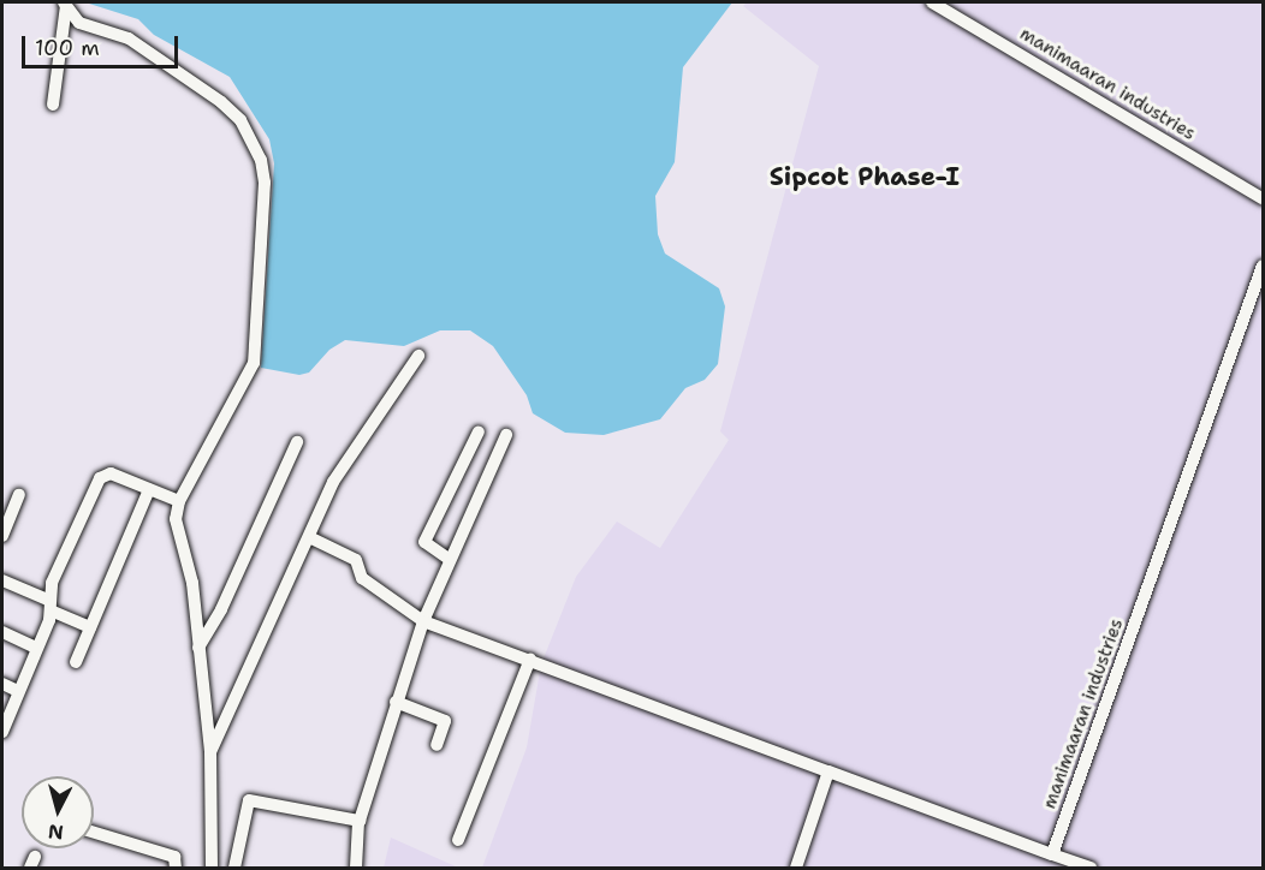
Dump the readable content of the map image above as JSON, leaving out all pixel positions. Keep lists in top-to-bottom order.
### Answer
{
  "streets": {
    "street": ["manimaaran industries"]
  },
  "districts": ["Sipcot Phase-I"],
  "scale_bar": "100 m",
  "north": "bottom"
}
